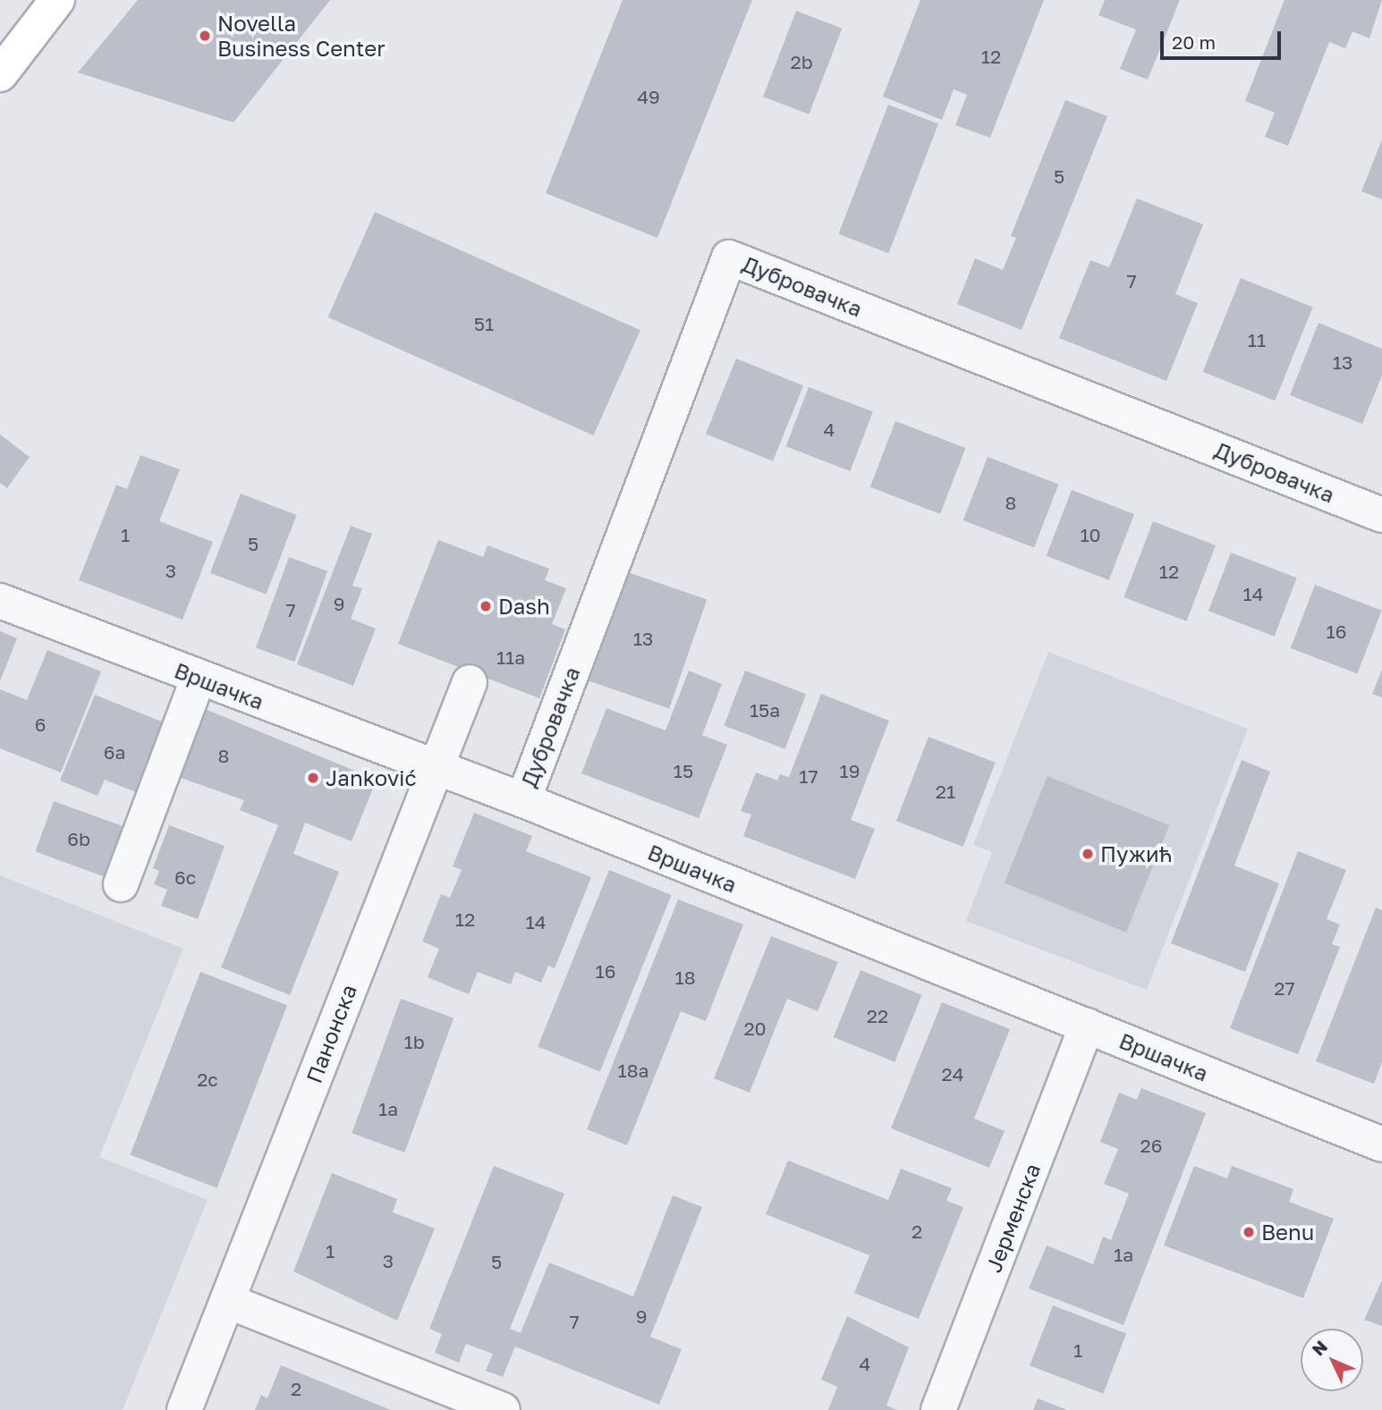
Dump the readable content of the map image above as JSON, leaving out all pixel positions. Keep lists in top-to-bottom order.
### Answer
{
  "streets": {
    "street": [
      "Дубровачка",
      "Вршачка",
      "Панонска",
      "Јерменска"
    ]
  },
  "crossings": [
    ["Дубровачка", "Вршачка"],
    ["Вршачка", "Панонска"],
    ["Вршачка", "Јерменска"]
  ],
  "places": [
    "Novella Business Center",
    "Dash",
    "Janković",
    "Пужић",
    "Benu"
  ],
  "house_numbers": [
    "12",
    "2b",
    "49",
    "5",
    "7",
    "51",
    "11",
    "13",
    "4",
    "8",
    "1",
    "10",
    "5",
    "3",
    "12",
    "14",
    "9",
    "7",
    "16",
    "13",
    "11a",
    "15a",
    "6",
    "6a",
    "8",
    "15",
    "19",
    "17",
    "21",
    "6b",
    "6c",
    "12",
    "14",
    "16",
    "18",
    "27",
    "22",
    "20",
    "1b",
    "18a",
    "24",
    "2c",
    "1a",
    "26",
    "2",
    "1",
    "1a",
    "3",
    "5",
    "9",
    "7",
    "1",
    "4",
    "2"
  ],
  "scale_bar": "20 m",
  "north": "top left"
}
